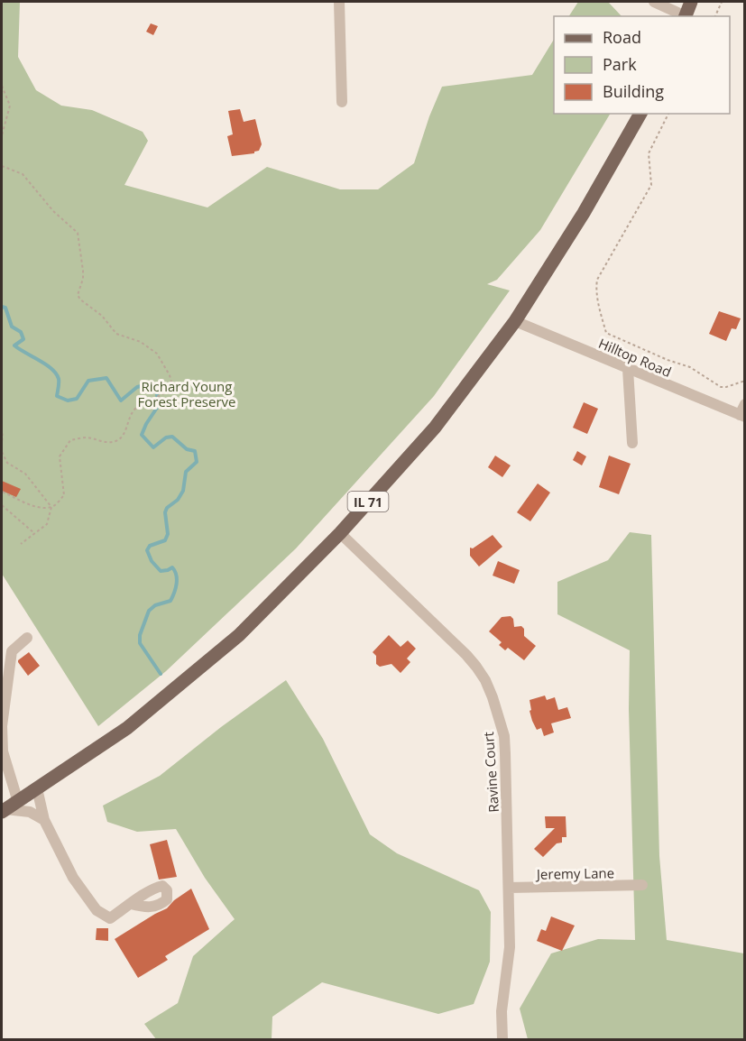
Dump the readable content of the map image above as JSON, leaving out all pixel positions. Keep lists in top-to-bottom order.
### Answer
{
  "streets": {
    "main road": ["IL 71"],
    "street": ["Hilltop Road", "Ravine Court", "Jeremy Lane"]
  },
  "crossings": [
    ["Hilltop Road", "IL 71"],
    ["IL 71", "Ravine Court"],
    ["Ravine Court", "Jeremy Lane"]
  ],
  "parks": ["Richard Young Forest Preserve"],
  "legend": ["Road", "Park", "Building"]
}
